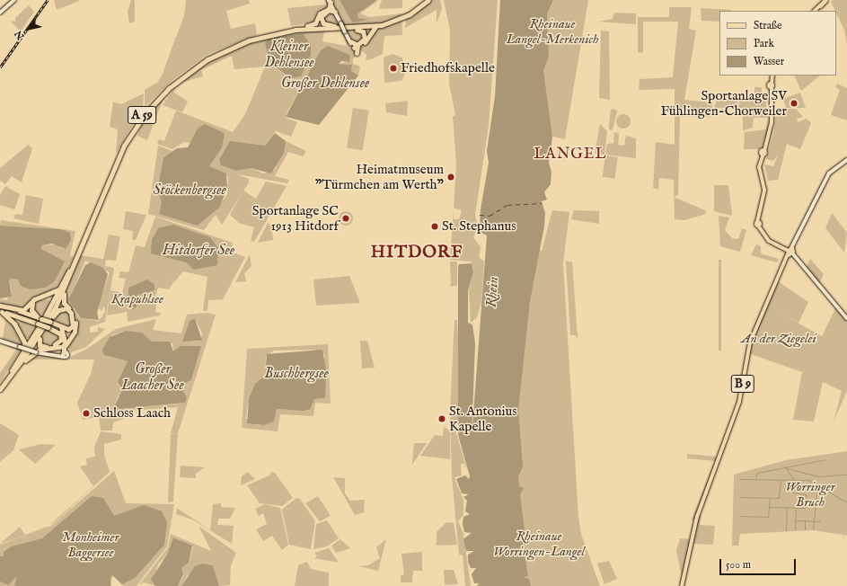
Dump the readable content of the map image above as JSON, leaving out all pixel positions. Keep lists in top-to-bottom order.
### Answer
{
  "streets": {
    "highway": ["A 59"],
    "main road": ["B 9"]
  },
  "districts": ["LANGEL", "HITDORF"],
  "water": [
    "Kleiner Dehlensee",
    "Großer Dehlensee",
    "Stöckenbergsee",
    "Hitdorfer See",
    "Rhein",
    "Großer Laacher See",
    "Buschbergsee"
  ],
  "parks": [
    "Rheinaue Langel-Merkenich",
    "Krapuhlsee",
    "An der Ziegelei",
    "Worringer Bruch",
    "Rheinaue Worringen-Langel",
    "Monheimer Baggersee"
  ],
  "places": [
    "Friedhofskapelle",
    "Sportanlage SV Fühlingen-Chorweiler",
    "Heimatmuseum \"Türmchen am Werth\"",
    "Sportanlage SC 1913 Hitdorf",
    "St. Stephanus",
    "Schloss Laach",
    "St. Antonius Kapelle"
  ],
  "legend": ["Straße", "Park", "Wasser"],
  "scale_bar": "500 m",
  "north": "bottom left"
}
